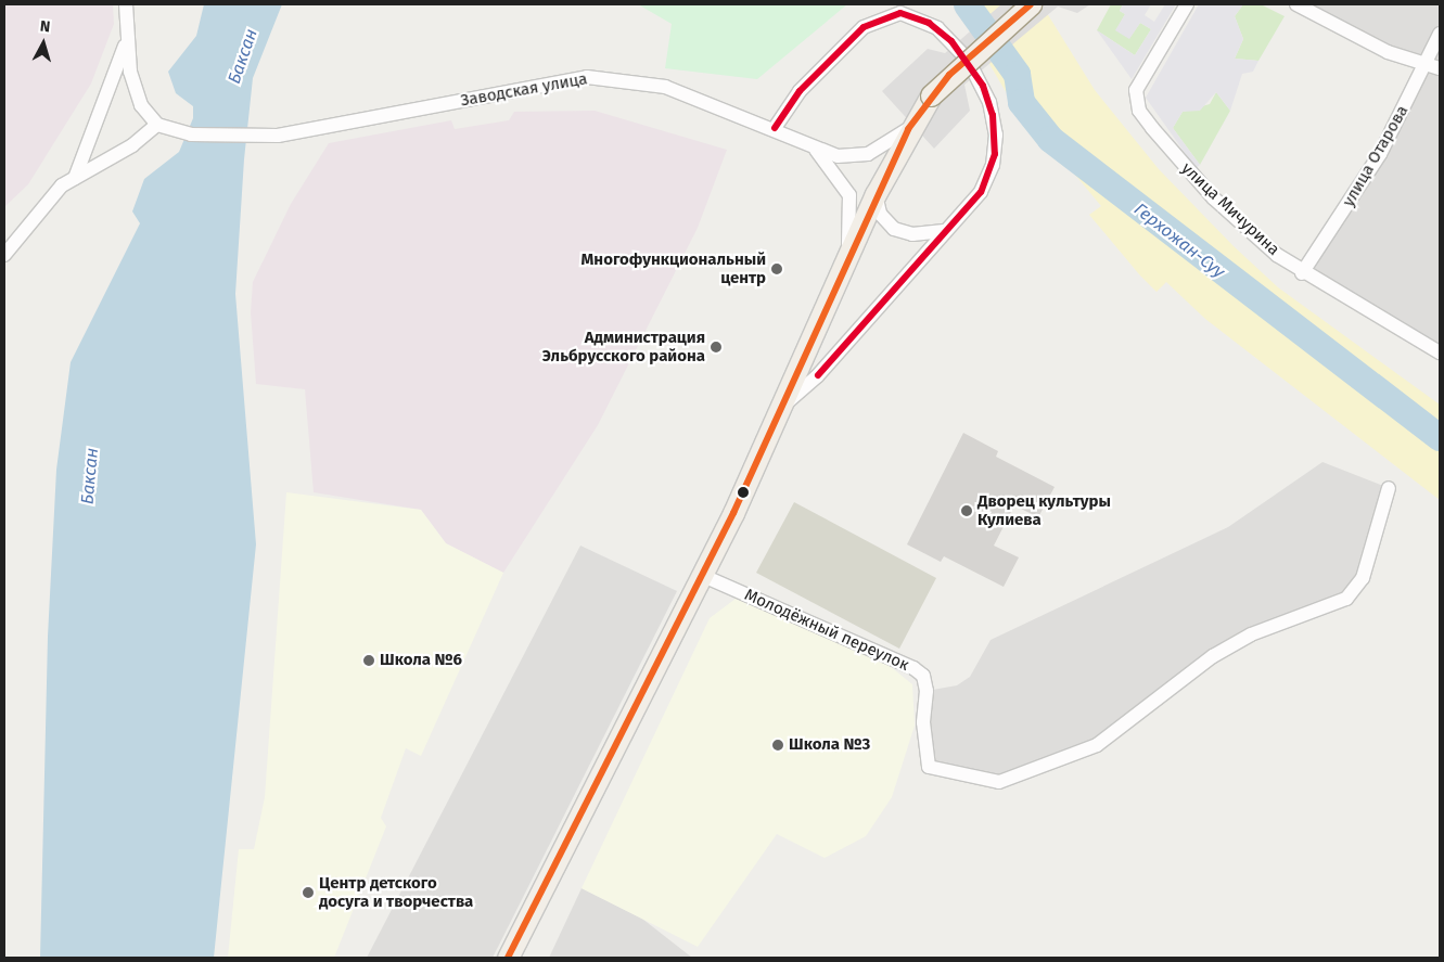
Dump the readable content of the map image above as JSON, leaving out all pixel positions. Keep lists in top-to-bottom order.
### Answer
{
  "streets": {
    "street": [
      "Заводская улица",
      "улица Отарова",
      "улица Мичурина",
      "Молодёжный переулок"
    ]
  },
  "crossings": [
    ["улица Отарова", "улица Мичурина"]
  ],
  "water": ["Баксан", "Герхожан-Суу"],
  "places": [
    "Многофункциональный центр",
    "Администрация Эльбрусского района",
    "Дворец культуры Кулиева",
    "Школа №6",
    "Школа №3",
    "Центр детского досуга и творчества"
  ],
  "north": "top"
}
